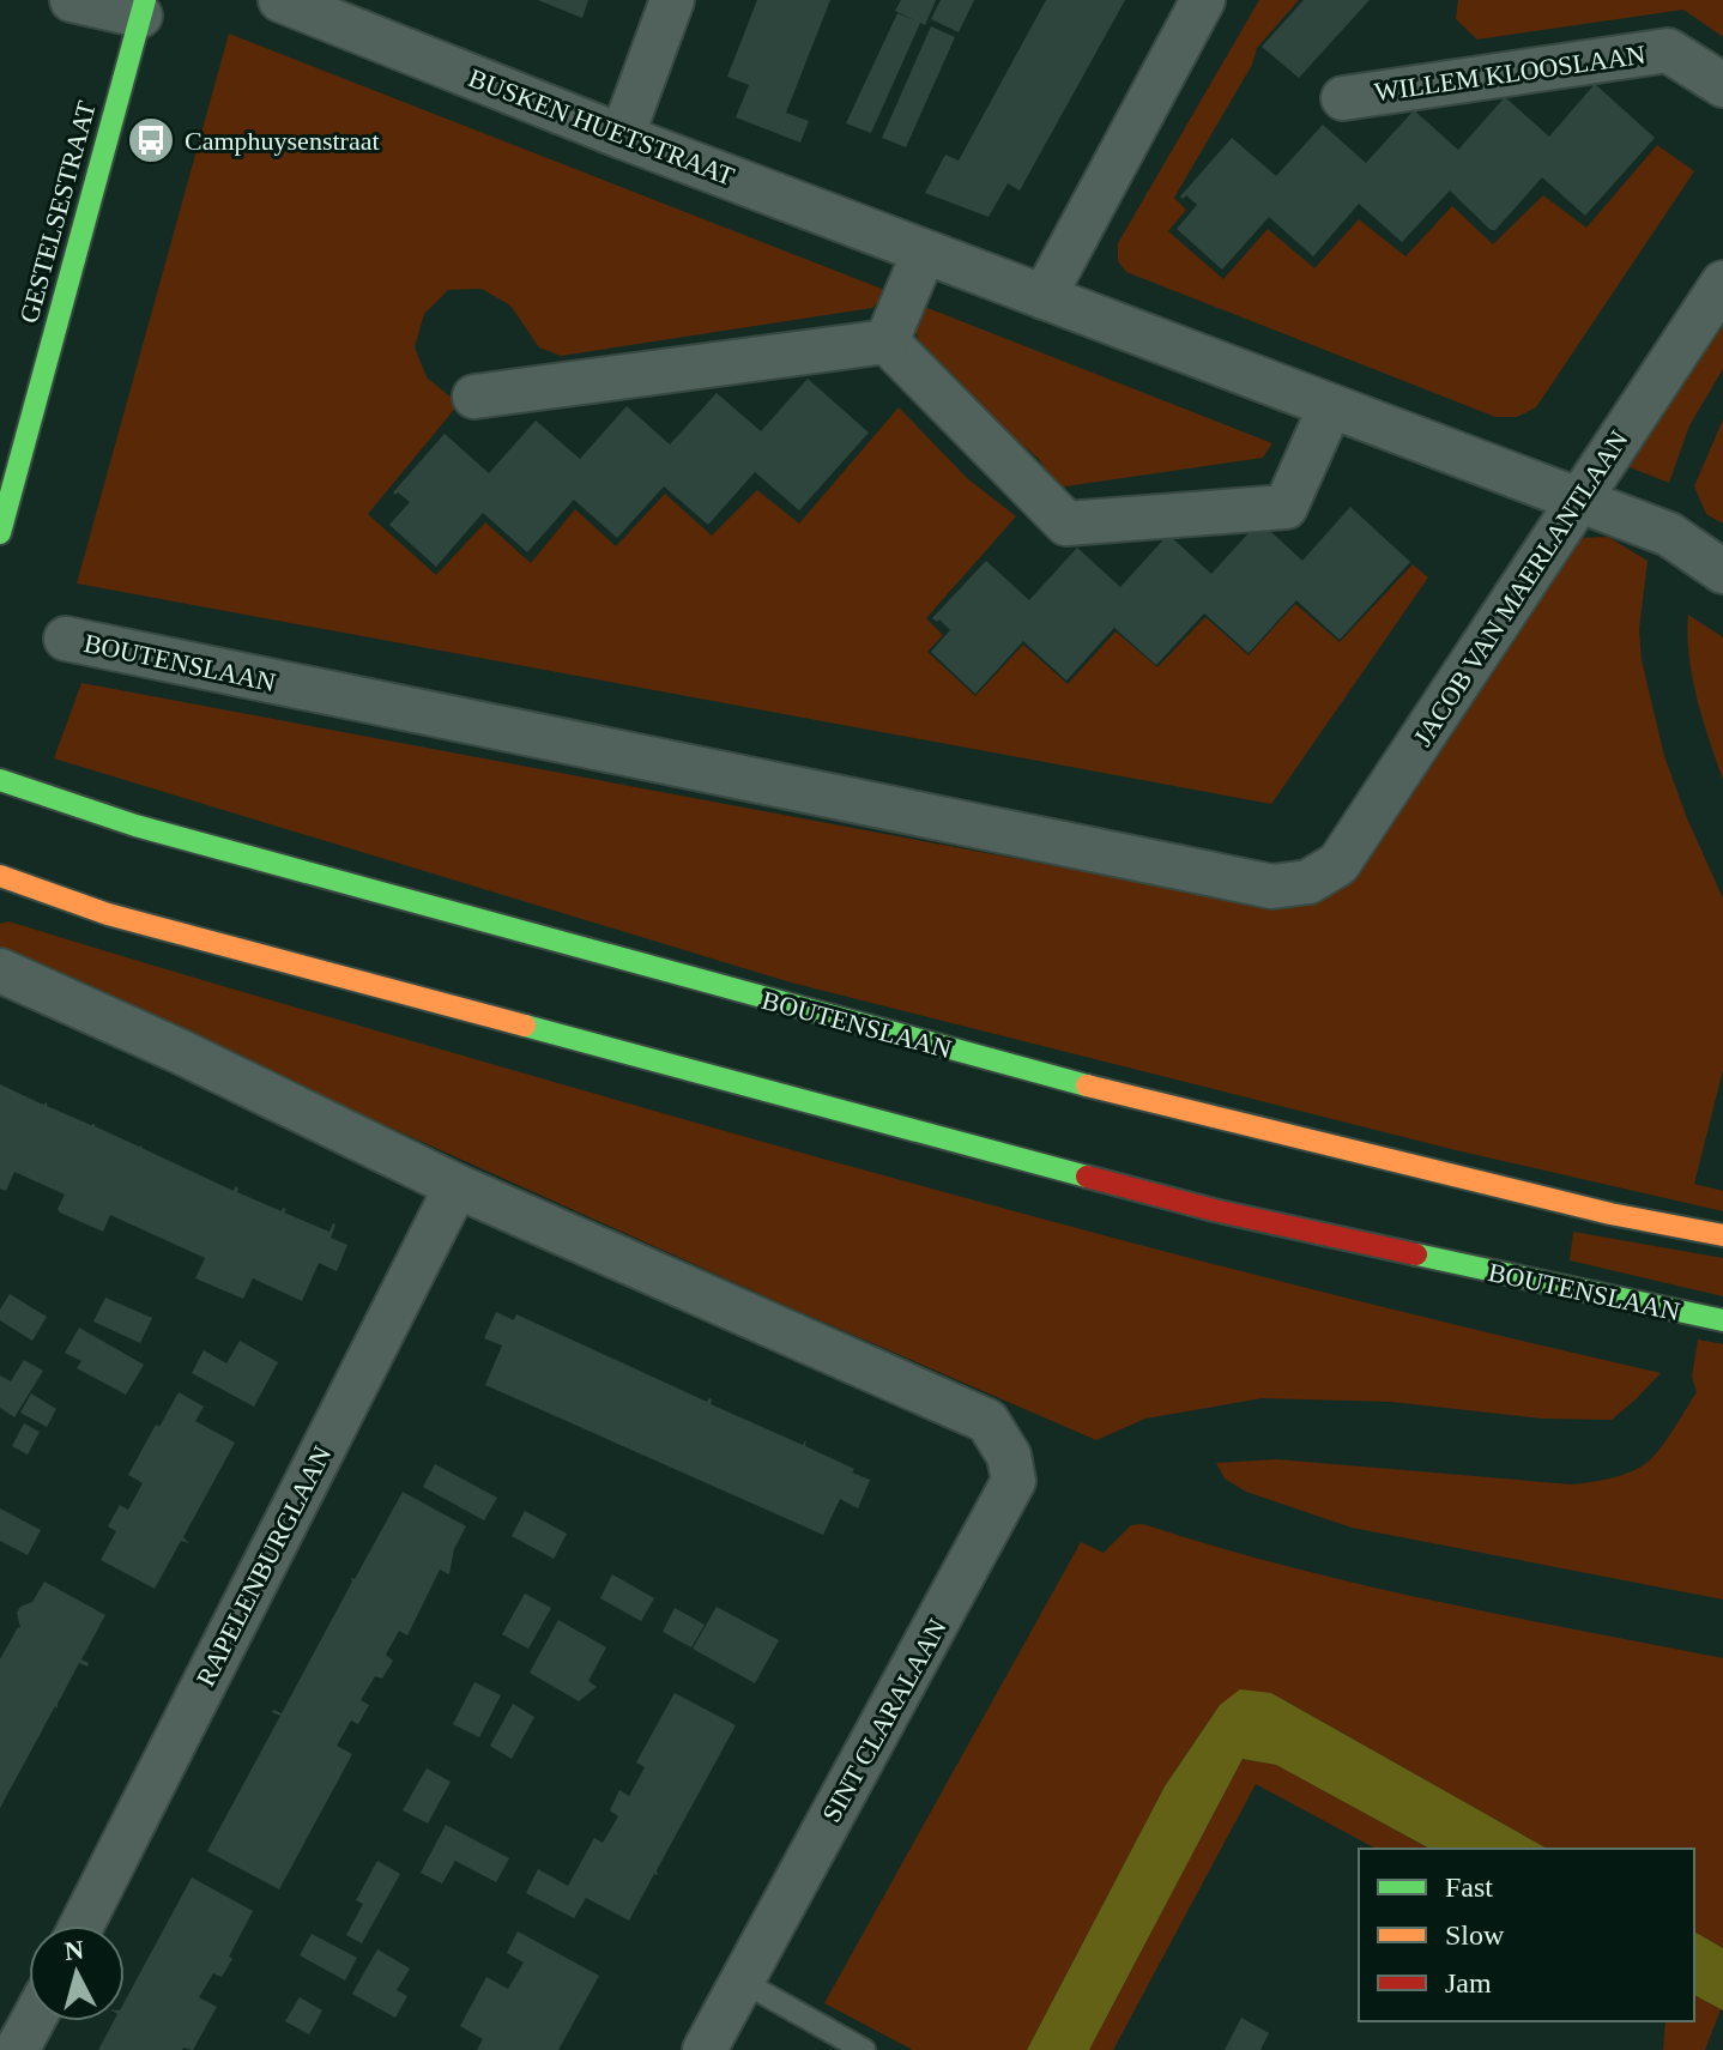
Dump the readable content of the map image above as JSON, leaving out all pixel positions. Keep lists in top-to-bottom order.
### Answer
{
  "streets": {
    "main road": ["GESTELSESTRAAT", "BOUTENSLAAN"],
    "street": [
      "WILLEM KLOOSLAAN",
      "BUSKEN HUETSTRAAT",
      "JACOB VAN MAERLANTLAAN",
      "RAPELENBURGLAAN",
      "SINT CLARALAAN"
    ]
  },
  "crossings": [
    ["BUSKEN HUETSTRAAT", "JACOB VAN MAERLANTLAAN"],
    ["JACOB VAN MAERLANTLAAN", "BOUTENSLAAN"],
    ["RAPELENBURGLAAN", "SINT CLARALAAN"]
  ],
  "places": {
    "bus stop": ["Camphuysenstraat"]
  },
  "legend": ["Fast", "Slow", "Jam"],
  "north": "top"
}
